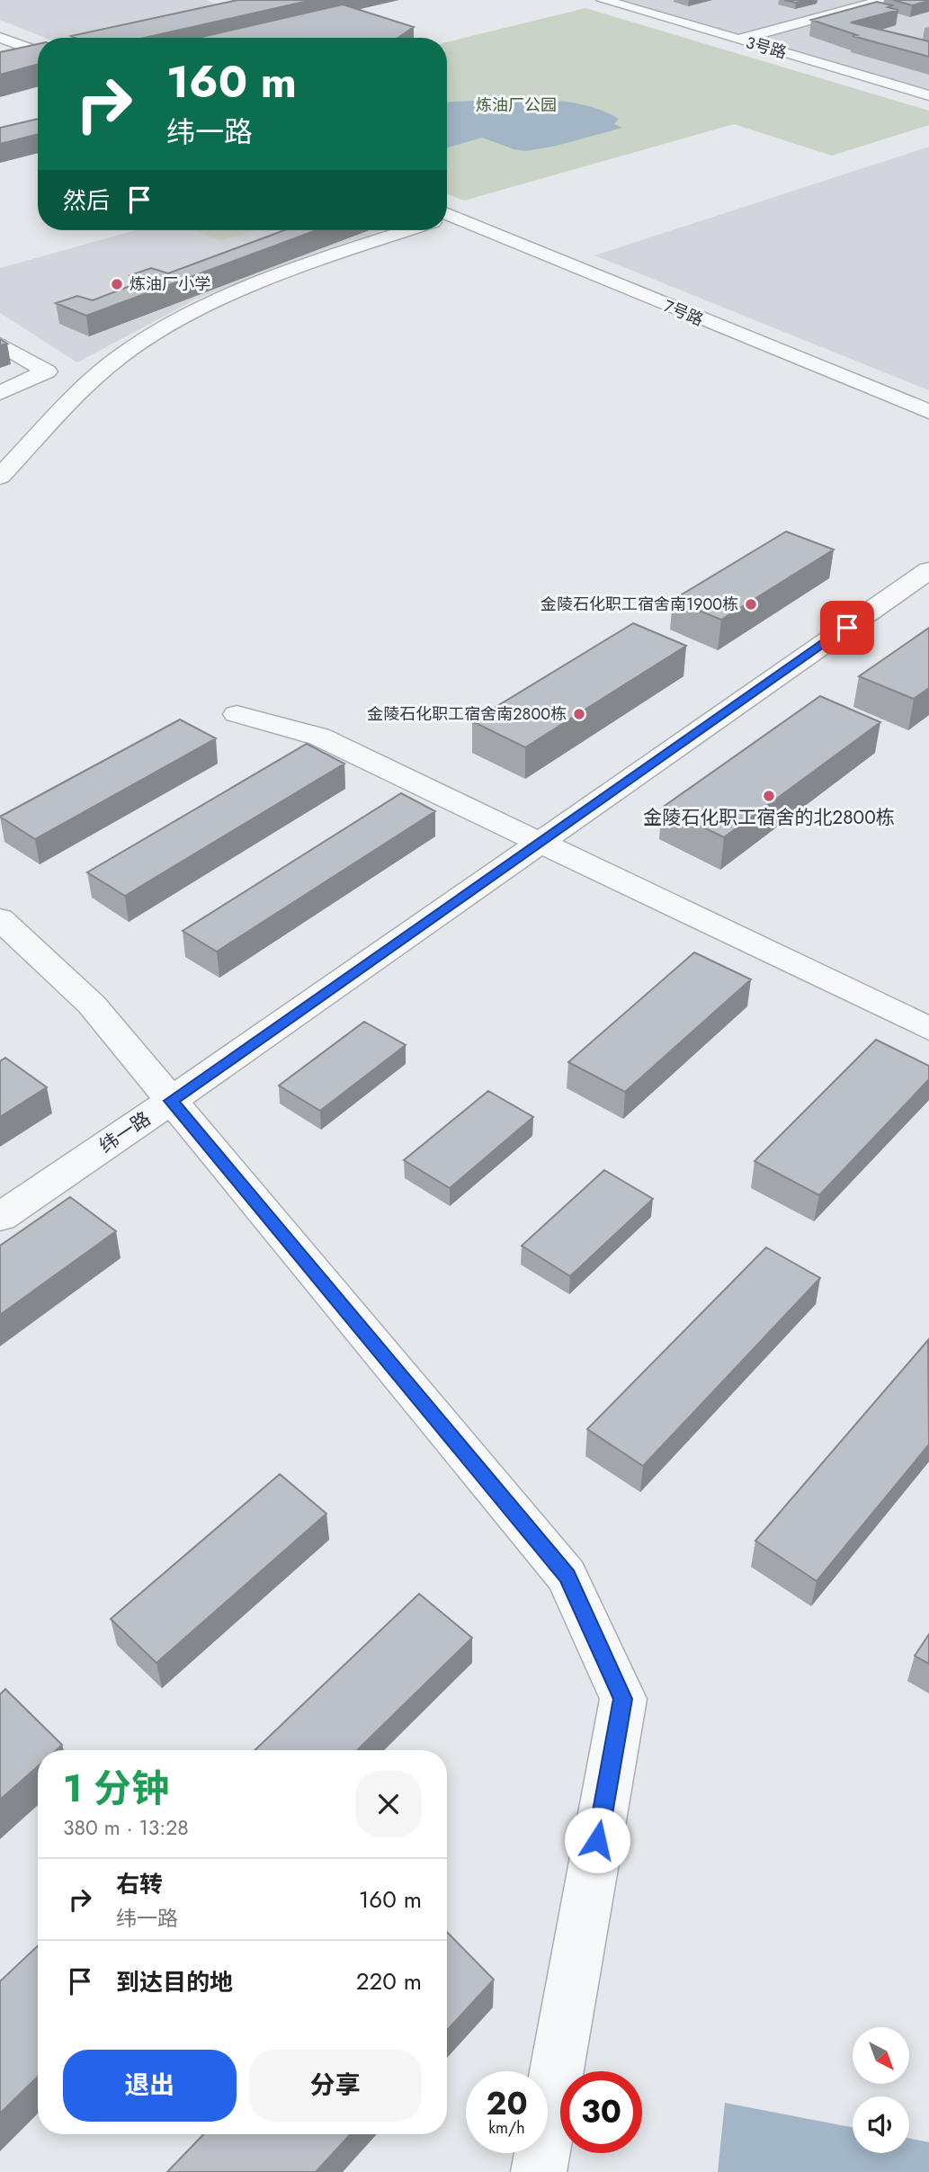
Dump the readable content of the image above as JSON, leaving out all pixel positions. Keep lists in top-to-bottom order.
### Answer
{
  "streets": {
    "street": ["3号路", "7号路", "纬一路"]
  },
  "parks": ["炼油厂公园"],
  "places": [
    "炼油厂小学",
    "金陵石化职工宿舍南1900栋",
    "金陵石化职工宿舍南2800栋",
    "金陵石化职工宿舍的北2800栋"
  ],
  "north": "bottom right",
  "page": {
    "turn": ["160 m", "纬一路"],
    "then": "然后",
    "heading": ["1 分钟", "380 m · 13:28"],
    "list": [
      {
        "name": "右转",
        "note": "纬一路",
        "value": "160 m"
      },
      {
        "name": "到达目的地",
        "value": "220 m"
      }
    ],
    "buttons": ["退出", "分享"],
    "speed": "20 km/h",
    "limit": "30"
  }
}
